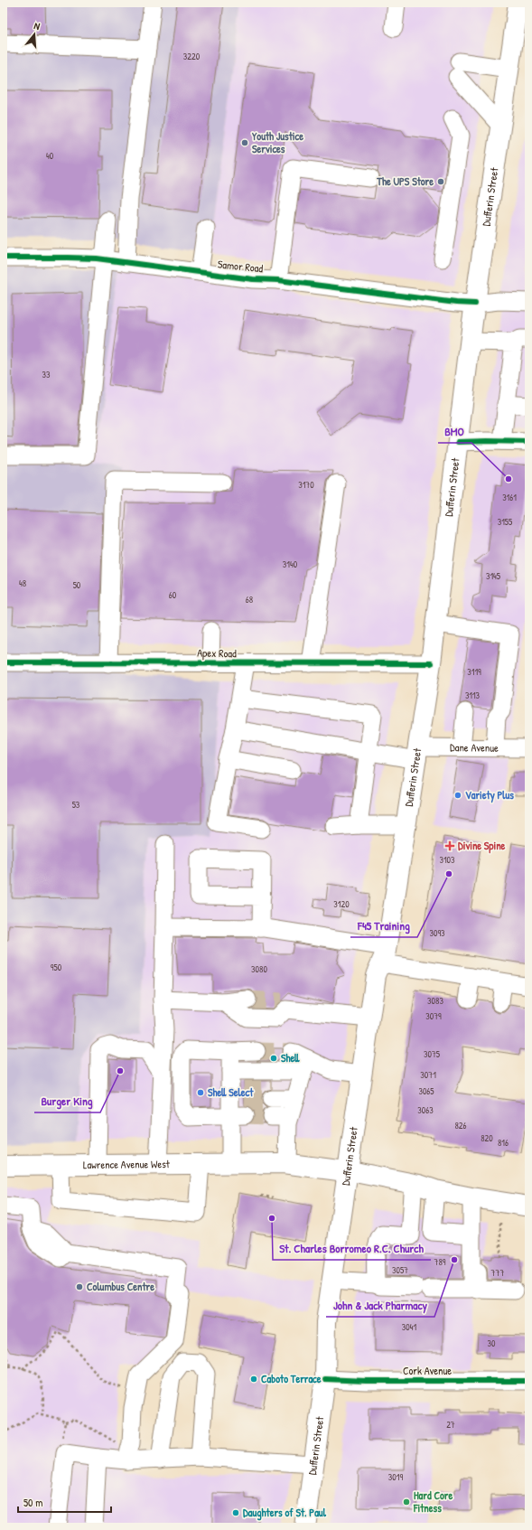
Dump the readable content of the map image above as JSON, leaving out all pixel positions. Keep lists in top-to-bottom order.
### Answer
{
  "streets": {
    "main road": ["Dufferin Street", "Lawrence Avenue West"],
    "street": [
      "Samor Road",
      "Apex Road",
      "Dane Avenue",
      "Cork Avenue"
    ]
  },
  "crossings": [
    ["Dufferin Street", "Samor Road"],
    ["Dufferin Street", "Apex Road"],
    ["Dufferin Street", "Dane Avenue"],
    ["Dufferin Street", "Lawrence Avenue West"],
    ["Dufferin Street", "Cork Avenue"]
  ],
  "places": {
    "other": [
      "Youth Justice Services",
      "The UPS Store",
      "BMO",
      "Variety Plus",
      "F45 Training",
      "Shell",
      "Burger King",
      "Shell Select",
      "St. Charles Borromeo R.C. Church",
      "John & Jack Pharmacy",
      "Columbus Centre",
      "Caboto Terrace",
      "Hard Core Fitness",
      "Daughters of St. Paul"
    ],
    "health": ["Divine Spine"]
  },
  "house_numbers": [
    "3220",
    "40",
    "33",
    "3170",
    "3161",
    "3155",
    "3140",
    "3145",
    "48",
    "50",
    "60",
    "68",
    "3119",
    "3113",
    "53",
    "3103",
    "3120",
    "3093",
    "950",
    "3080",
    "3083",
    "3079",
    "3075",
    "3071",
    "3065",
    "3063",
    "826",
    "820",
    "816",
    "789",
    "3057",
    "777",
    "3041",
    "30",
    "27",
    "3019"
  ],
  "scale_bar": "50 m",
  "north": "top"
}
